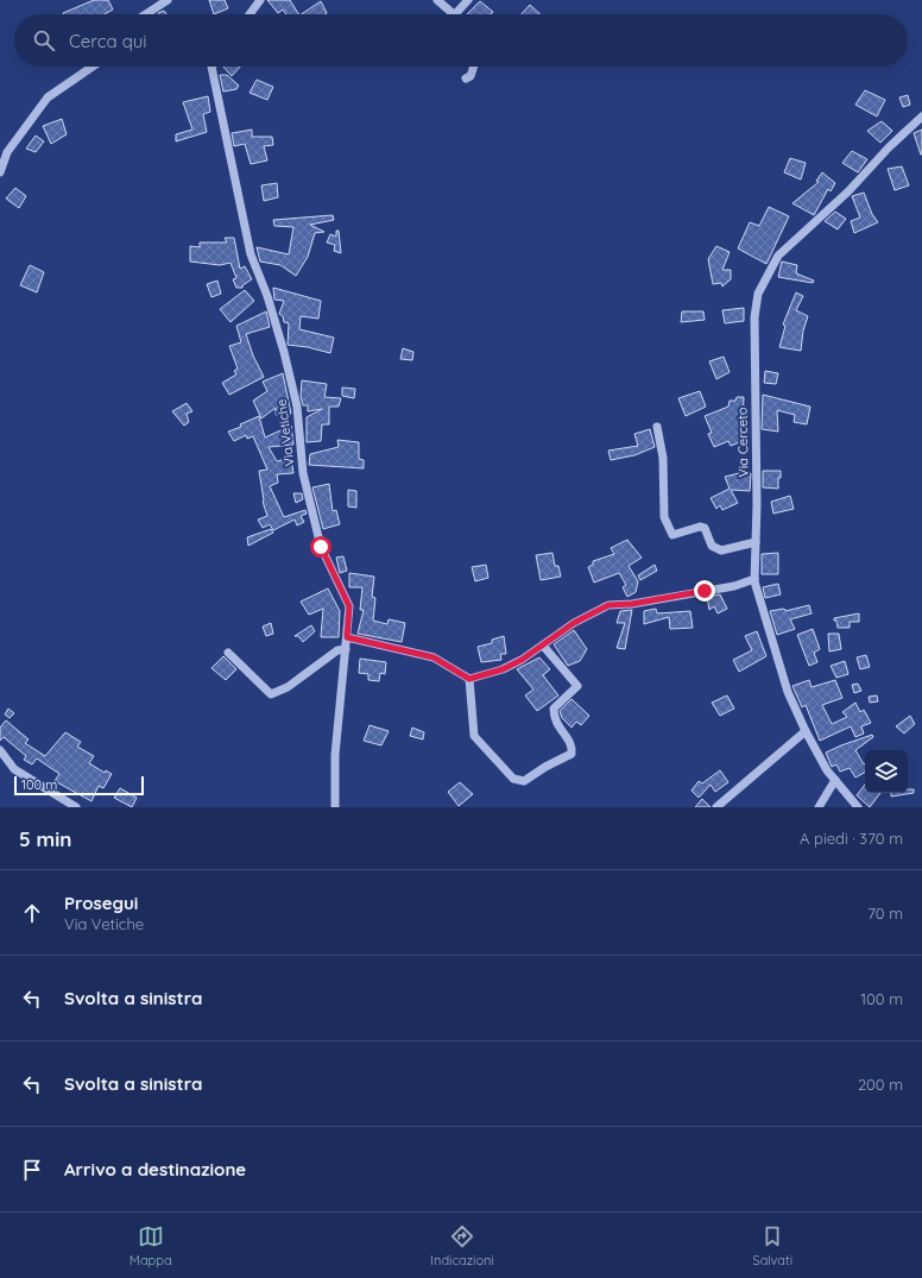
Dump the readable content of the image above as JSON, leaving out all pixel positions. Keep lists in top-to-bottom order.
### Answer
{
  "streets": {
    "street": ["Via Vetiche", "Via Cerceto"]
  },
  "scale_bar": "100 m",
  "page": {
    "search": "Cerca qui",
    "scale": "100 m",
    "heading": ["5 min", "A piedi · 370 m"],
    "list": [
      ["Prosegui", "Via Vetiche", "70 m"],
      ["Svolta a sinistra", "100 m"],
      ["Svolta a sinistra", "200 m"],
      "Arrivo a destinazione"
    ],
    "nav": ["Mappa", "Indicazioni", "Salvati"]
  }
}
